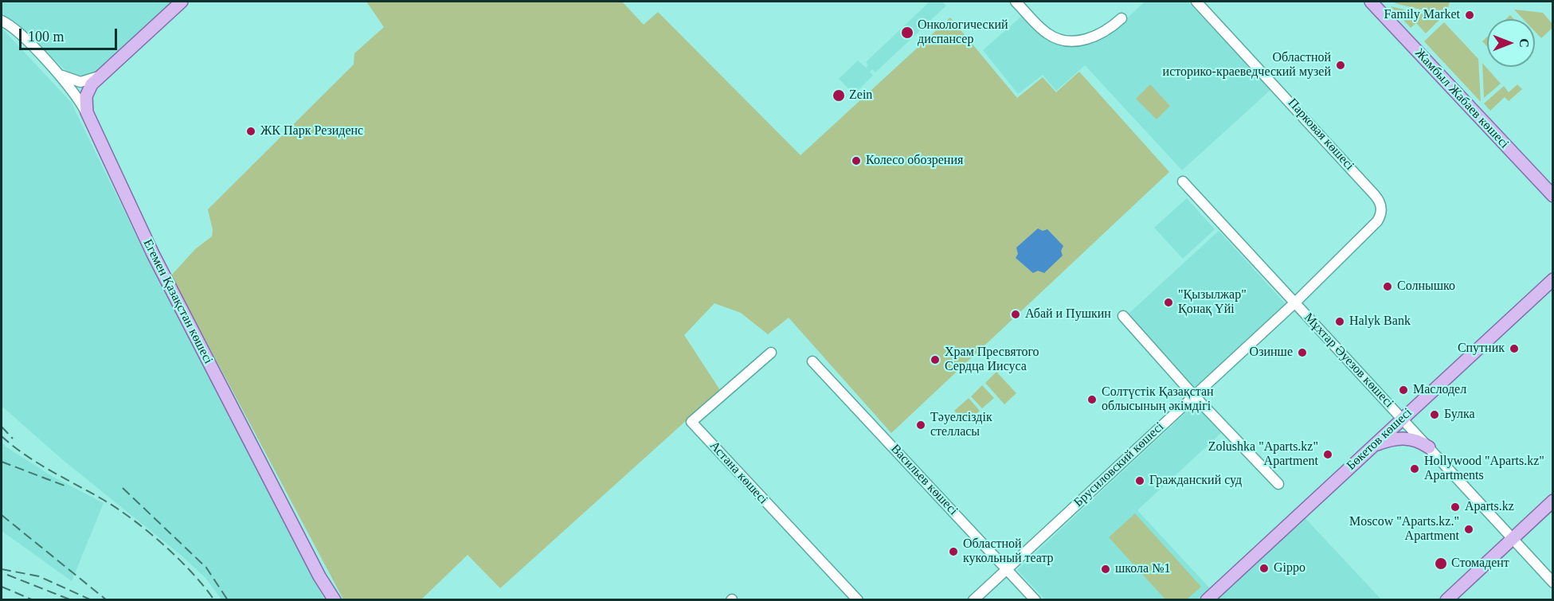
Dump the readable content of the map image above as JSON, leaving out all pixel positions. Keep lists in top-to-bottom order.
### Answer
{
  "streets": {
    "main road": ["Жамбыл Жабаев көшесі", "Егемен Қазақстан көшесі", "Бөкетов көшесі"],
    "street": [
      "Парковая көшесі",
      "Мұхтар Әуезов көшесі",
      "Брусиловский көшесі",
      "Астана көшесі",
      "Васильев көшесі"
    ]
  },
  "crossings": [
    ["Парковая көшесі", "Брусиловский көшесі"],
    ["Мұхтар Әуезов көшесі", "Бөкетов көшесі"],
    ["Мұхтар Әуезов көшесі", "Брусиловский көшесі"],
    ["Брусиловский көшесі", "Васильев көшесі"]
  ],
  "places": [
    "Family Мarket",
    "Онкологический диспансер",
    "Oбластной историко-краеведческий музей",
    "Zein",
    "ЖК Парк Резиденс",
    "Колесо обозрения",
    "Солнышко",
    "\"Қызылжар\" Қонақ Үйі",
    "Абай и Пушкин",
    "Halyk Bank",
    "Спутник",
    "Озинше",
    "Храм Пресвятого Сердца Иисуса",
    "Маслодел",
    "Солтүстік Қазақстан облысының әкімдігі",
    "Булка",
    "Тәуелсіздік стелласы",
    "Zolushka \"Aparts.kz\" Apartment",
    "Hollywood \"Aparts.kz\" Apartments",
    "Гражданский суд",
    "Aparts.kz",
    "Moscow \"Aparts.kz.\" Apartment",
    "Областной кукольный театр",
    "Стомадент",
    "Gippo",
    "школа №1"
  ],
  "scale_bar": "100 m",
  "north": "right"
}
